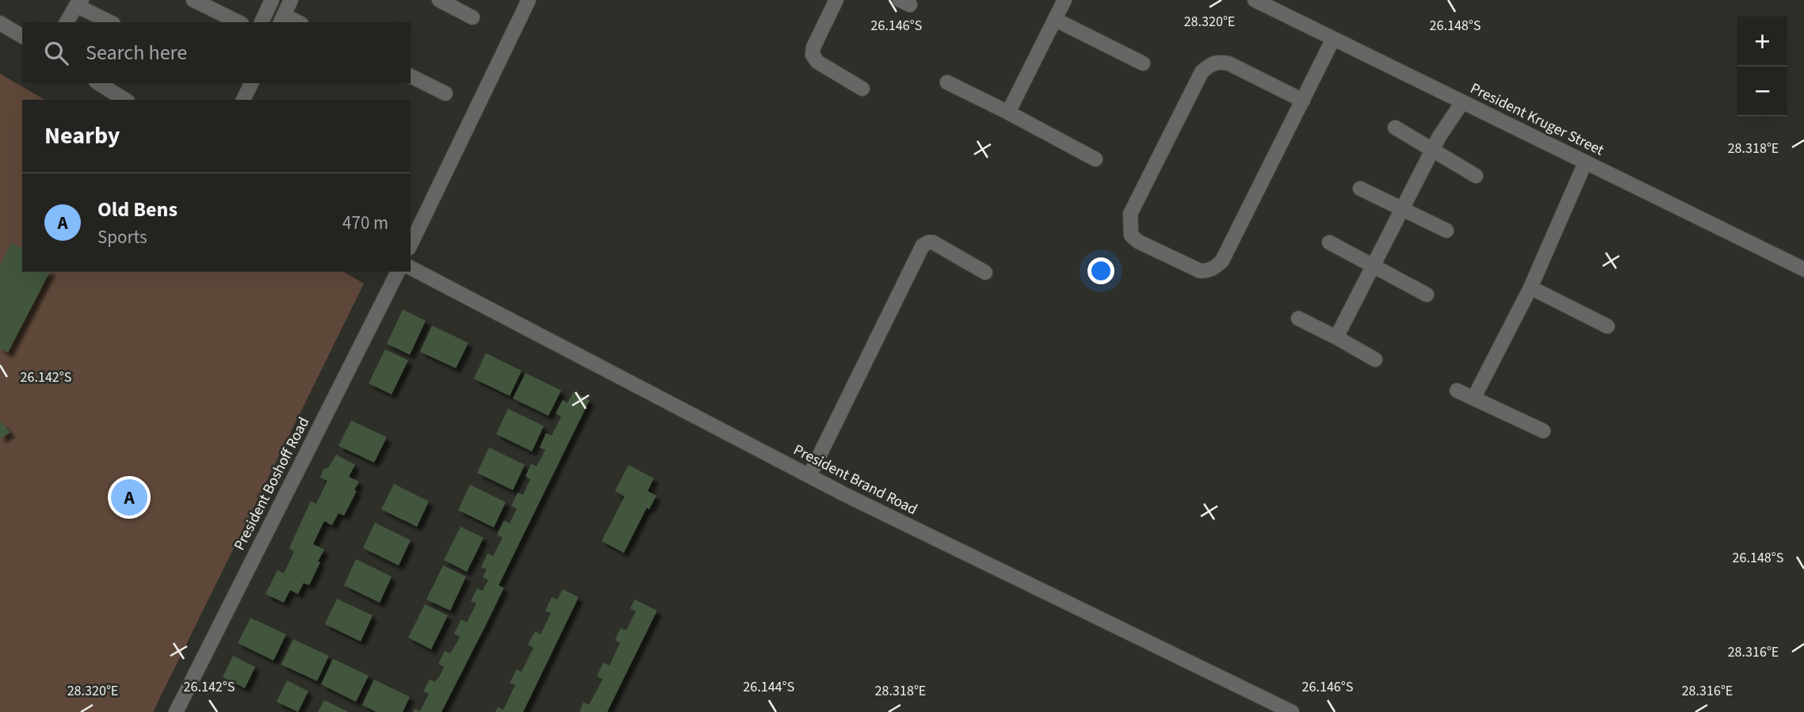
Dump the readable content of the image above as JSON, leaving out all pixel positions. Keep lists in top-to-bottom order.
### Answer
{
  "streets": {
    "street": ["President Kruger Street", "President Brand Road", "President Boshoff Road"]
  },
  "page": {
    "map_buttons": ["+", "−"],
    "search": "Search here",
    "heading": "Nearby",
    "list": [
      {
        "mark": "A",
        "name": "Old Bens",
        "note": "Sports",
        "value": "470 m"
      }
    ],
    "pins": "A"
  },
  "coordinates": [
    "28.320°E",
    "26.146°S",
    "26.148°S",
    "28.318°E",
    "26.142°S",
    "28.316°E",
    "26.144°S"
  ]
}
